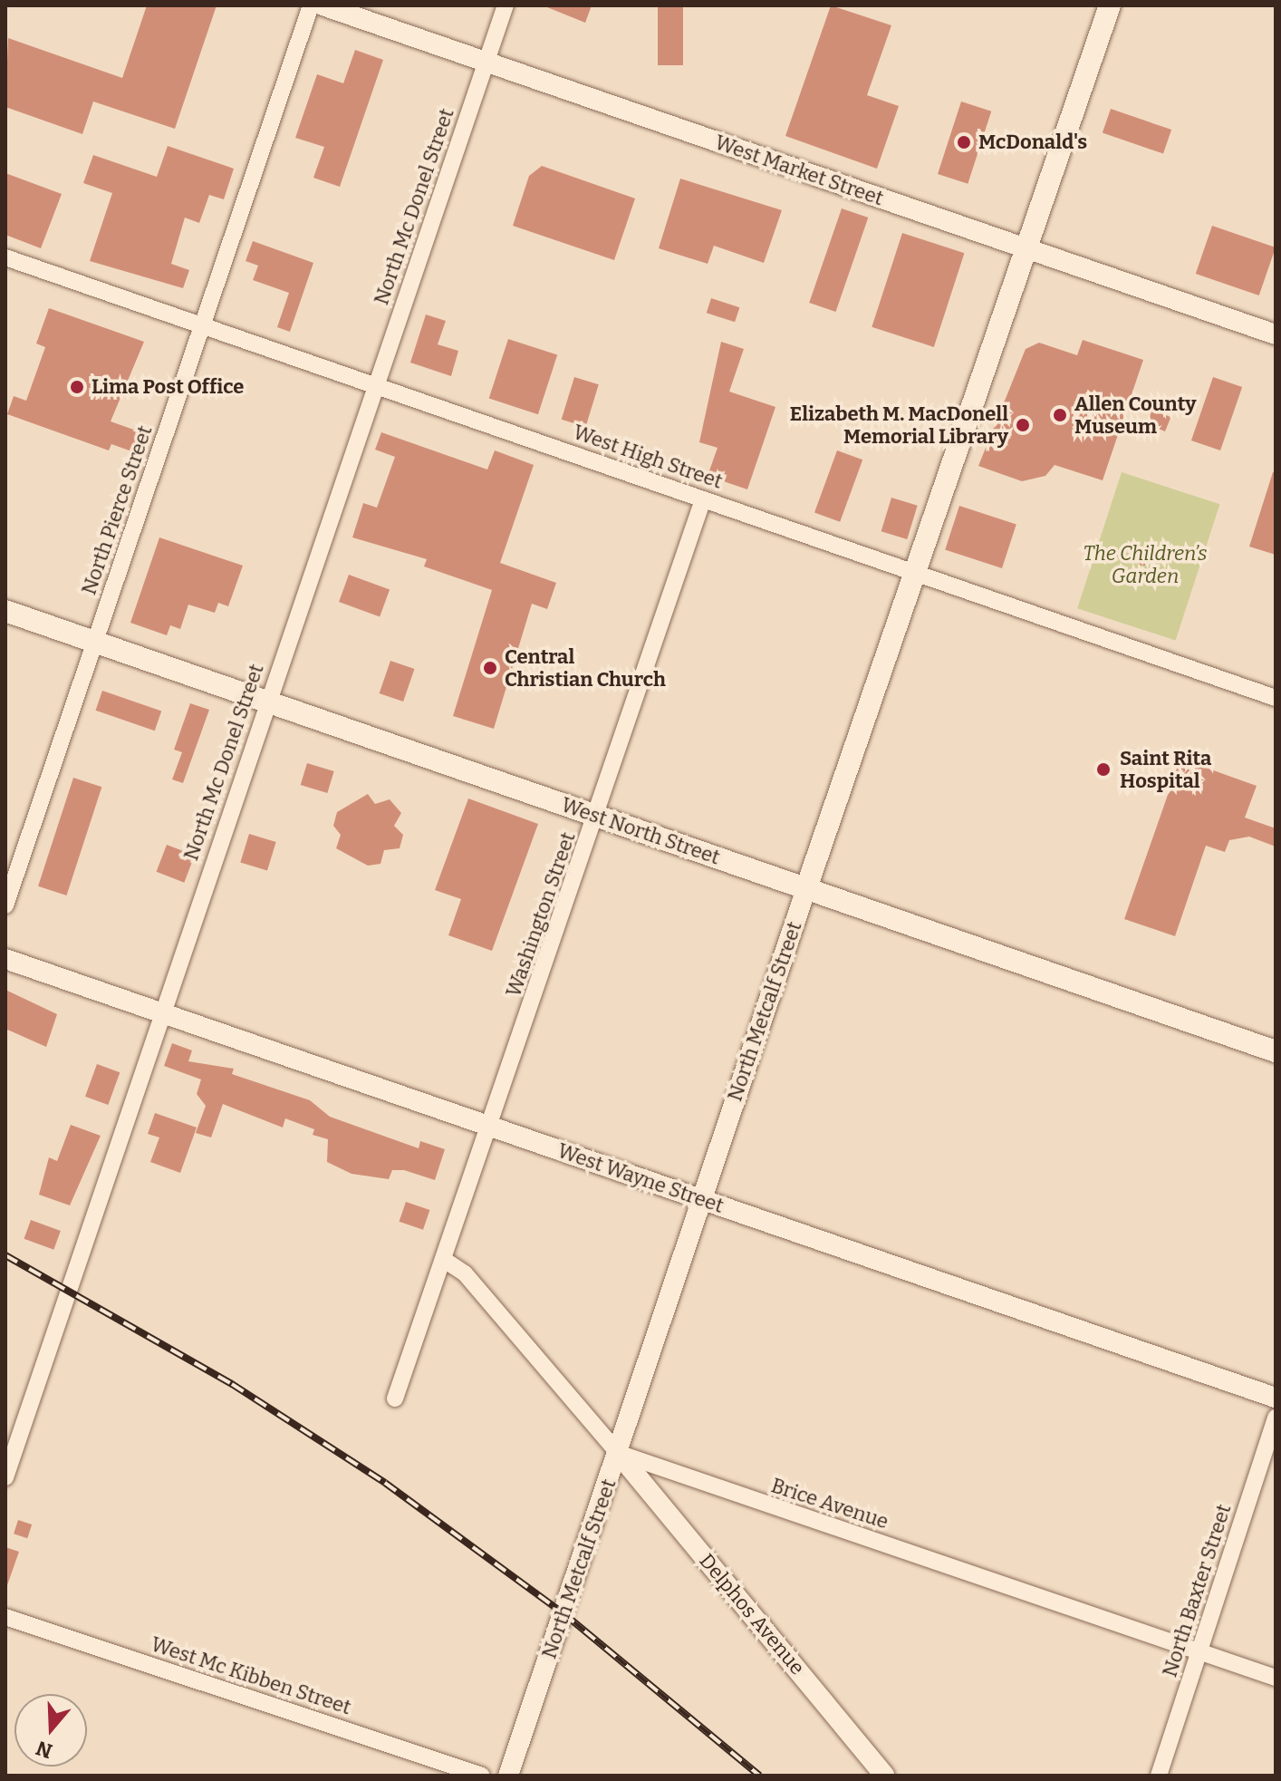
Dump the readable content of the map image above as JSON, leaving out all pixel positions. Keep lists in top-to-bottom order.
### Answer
{
  "streets": {
    "main road": ["West North Street", "North Metcalf Street"],
    "street": [
      "West Market Street",
      "North Mc Donel Street",
      "West High Street",
      "North Pierce Street",
      "Washington Street",
      "West Wayne Street",
      "Brice Avenue",
      "North Baxter Street",
      "Delphos Avenue",
      "West Mc Kibben Street"
    ]
  },
  "crossings": [
    ["West Market Street", "North Mc Donel Street"],
    ["West Market Street", "North Metcalf Street"],
    ["North Mc Donel Street", "West High Street"],
    ["North Mc Donel Street", "West North Street"],
    ["North Mc Donel Street", "West Wayne Street"],
    ["West High Street", "North Pierce Street"],
    ["West High Street", "Washington Street"],
    ["West High Street", "North Metcalf Street"],
    ["North Pierce Street", "West North Street"],
    ["West North Street", "Washington Street"],
    ["West North Street", "North Metcalf Street"],
    ["Washington Street", "West Wayne Street"],
    ["North Metcalf Street", "West Wayne Street"],
    ["North Metcalf Street", "Brice Avenue"],
    ["North Metcalf Street", "Delphos Avenue"],
    ["Brice Avenue", "North Baxter Street"],
    ["Brice Avenue", "Delphos Avenue"]
  ],
  "parks": ["The Children’s Garden"],
  "places": [
    "McDonald's",
    "Lima Post Office",
    "Allen County Museum",
    "Elizabeth M. MacDonell Memorial Library",
    "Central Christian Church",
    "Saint Rita Hospital"
  ],
  "north": "bottom"
}
